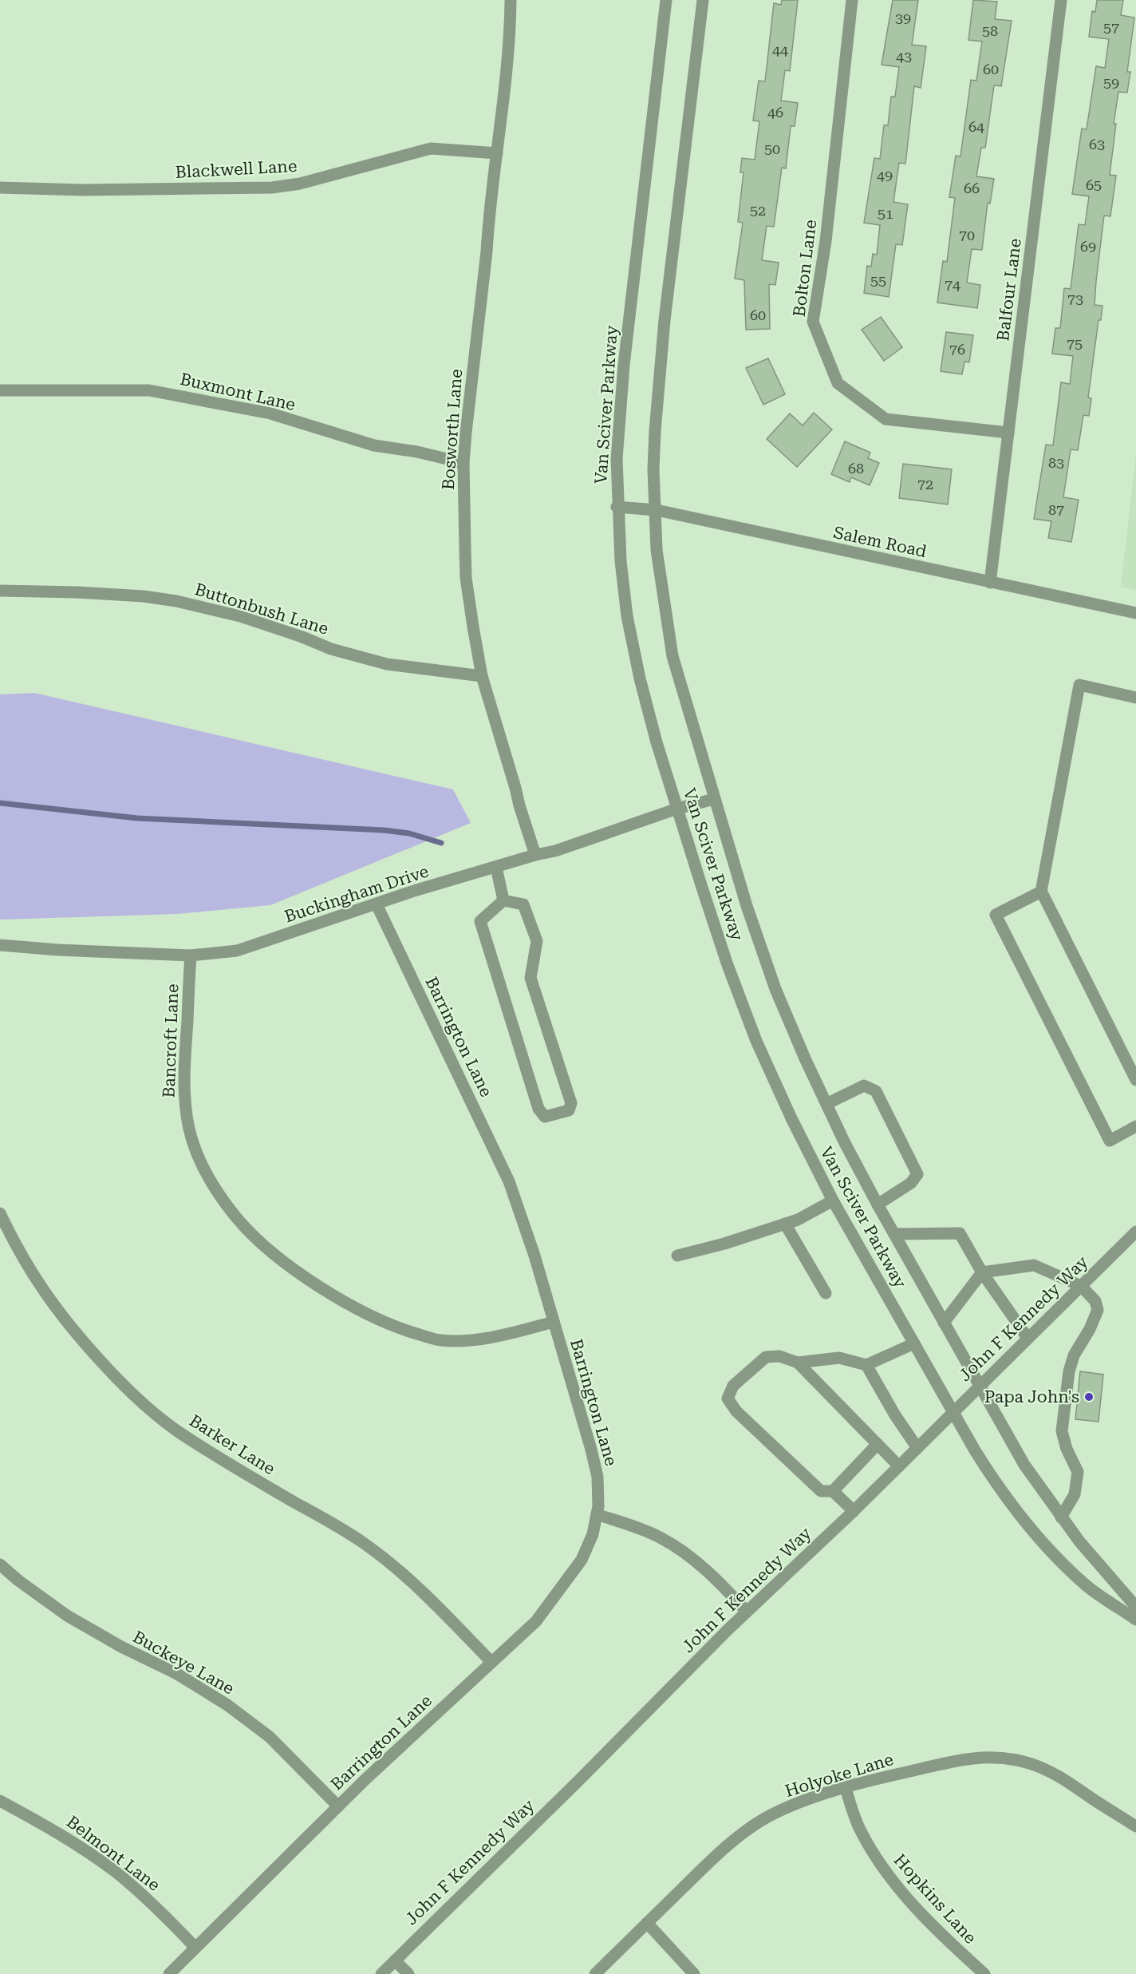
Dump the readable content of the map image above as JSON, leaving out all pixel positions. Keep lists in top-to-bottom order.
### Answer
{
  "streets": {
    "street": [
      "Blackwell Lane",
      "Bolton Lane",
      "Balfour Lane",
      "Buxmont Lane",
      "Van Sciver Parkway",
      "Bosworth Lane",
      "Salem Road",
      "Buttonbush Lane",
      "Buckingham Drive",
      "Barrington Lane",
      "Bancroft Lane",
      "John F Kennedy Way",
      "Barker Lane",
      "Buckeye Lane",
      "Holyoke Lane",
      "Belmont Lane",
      "Hopkins Lane"
    ]
  },
  "crossings": [
    ["Blackwell Lane", "Bosworth Lane"],
    ["Bolton Lane", "Balfour Lane"],
    ["Balfour Lane", "Salem Road"],
    ["Buxmont Lane", "Bosworth Lane"],
    ["Van Sciver Parkway", "Salem Road"],
    ["Van Sciver Parkway", "Buckingham Drive"],
    ["Van Sciver Parkway", "John F Kennedy Way"],
    ["Bosworth Lane", "Buttonbush Lane"],
    ["Bosworth Lane", "Buckingham Drive"],
    ["Buckingham Drive", "Barrington Lane"],
    ["Buckingham Drive", "Bancroft Lane"],
    ["Barrington Lane", "Bancroft Lane"],
    ["Barrington Lane", "Barker Lane"],
    ["Barrington Lane", "Buckeye Lane"],
    ["Barrington Lane", "Belmont Lane"],
    ["Holyoke Lane", "Hopkins Lane"]
  ],
  "places": ["Papa John's"],
  "house_numbers": [
    "39",
    "57",
    "58",
    "44",
    "43",
    "60",
    "59",
    "46",
    "64",
    "63",
    "50",
    "49",
    "65",
    "66",
    "52",
    "51",
    "70",
    "69",
    "55",
    "74",
    "73",
    "60",
    "75",
    "76",
    "83",
    "68",
    "72",
    "87"
  ]
}
